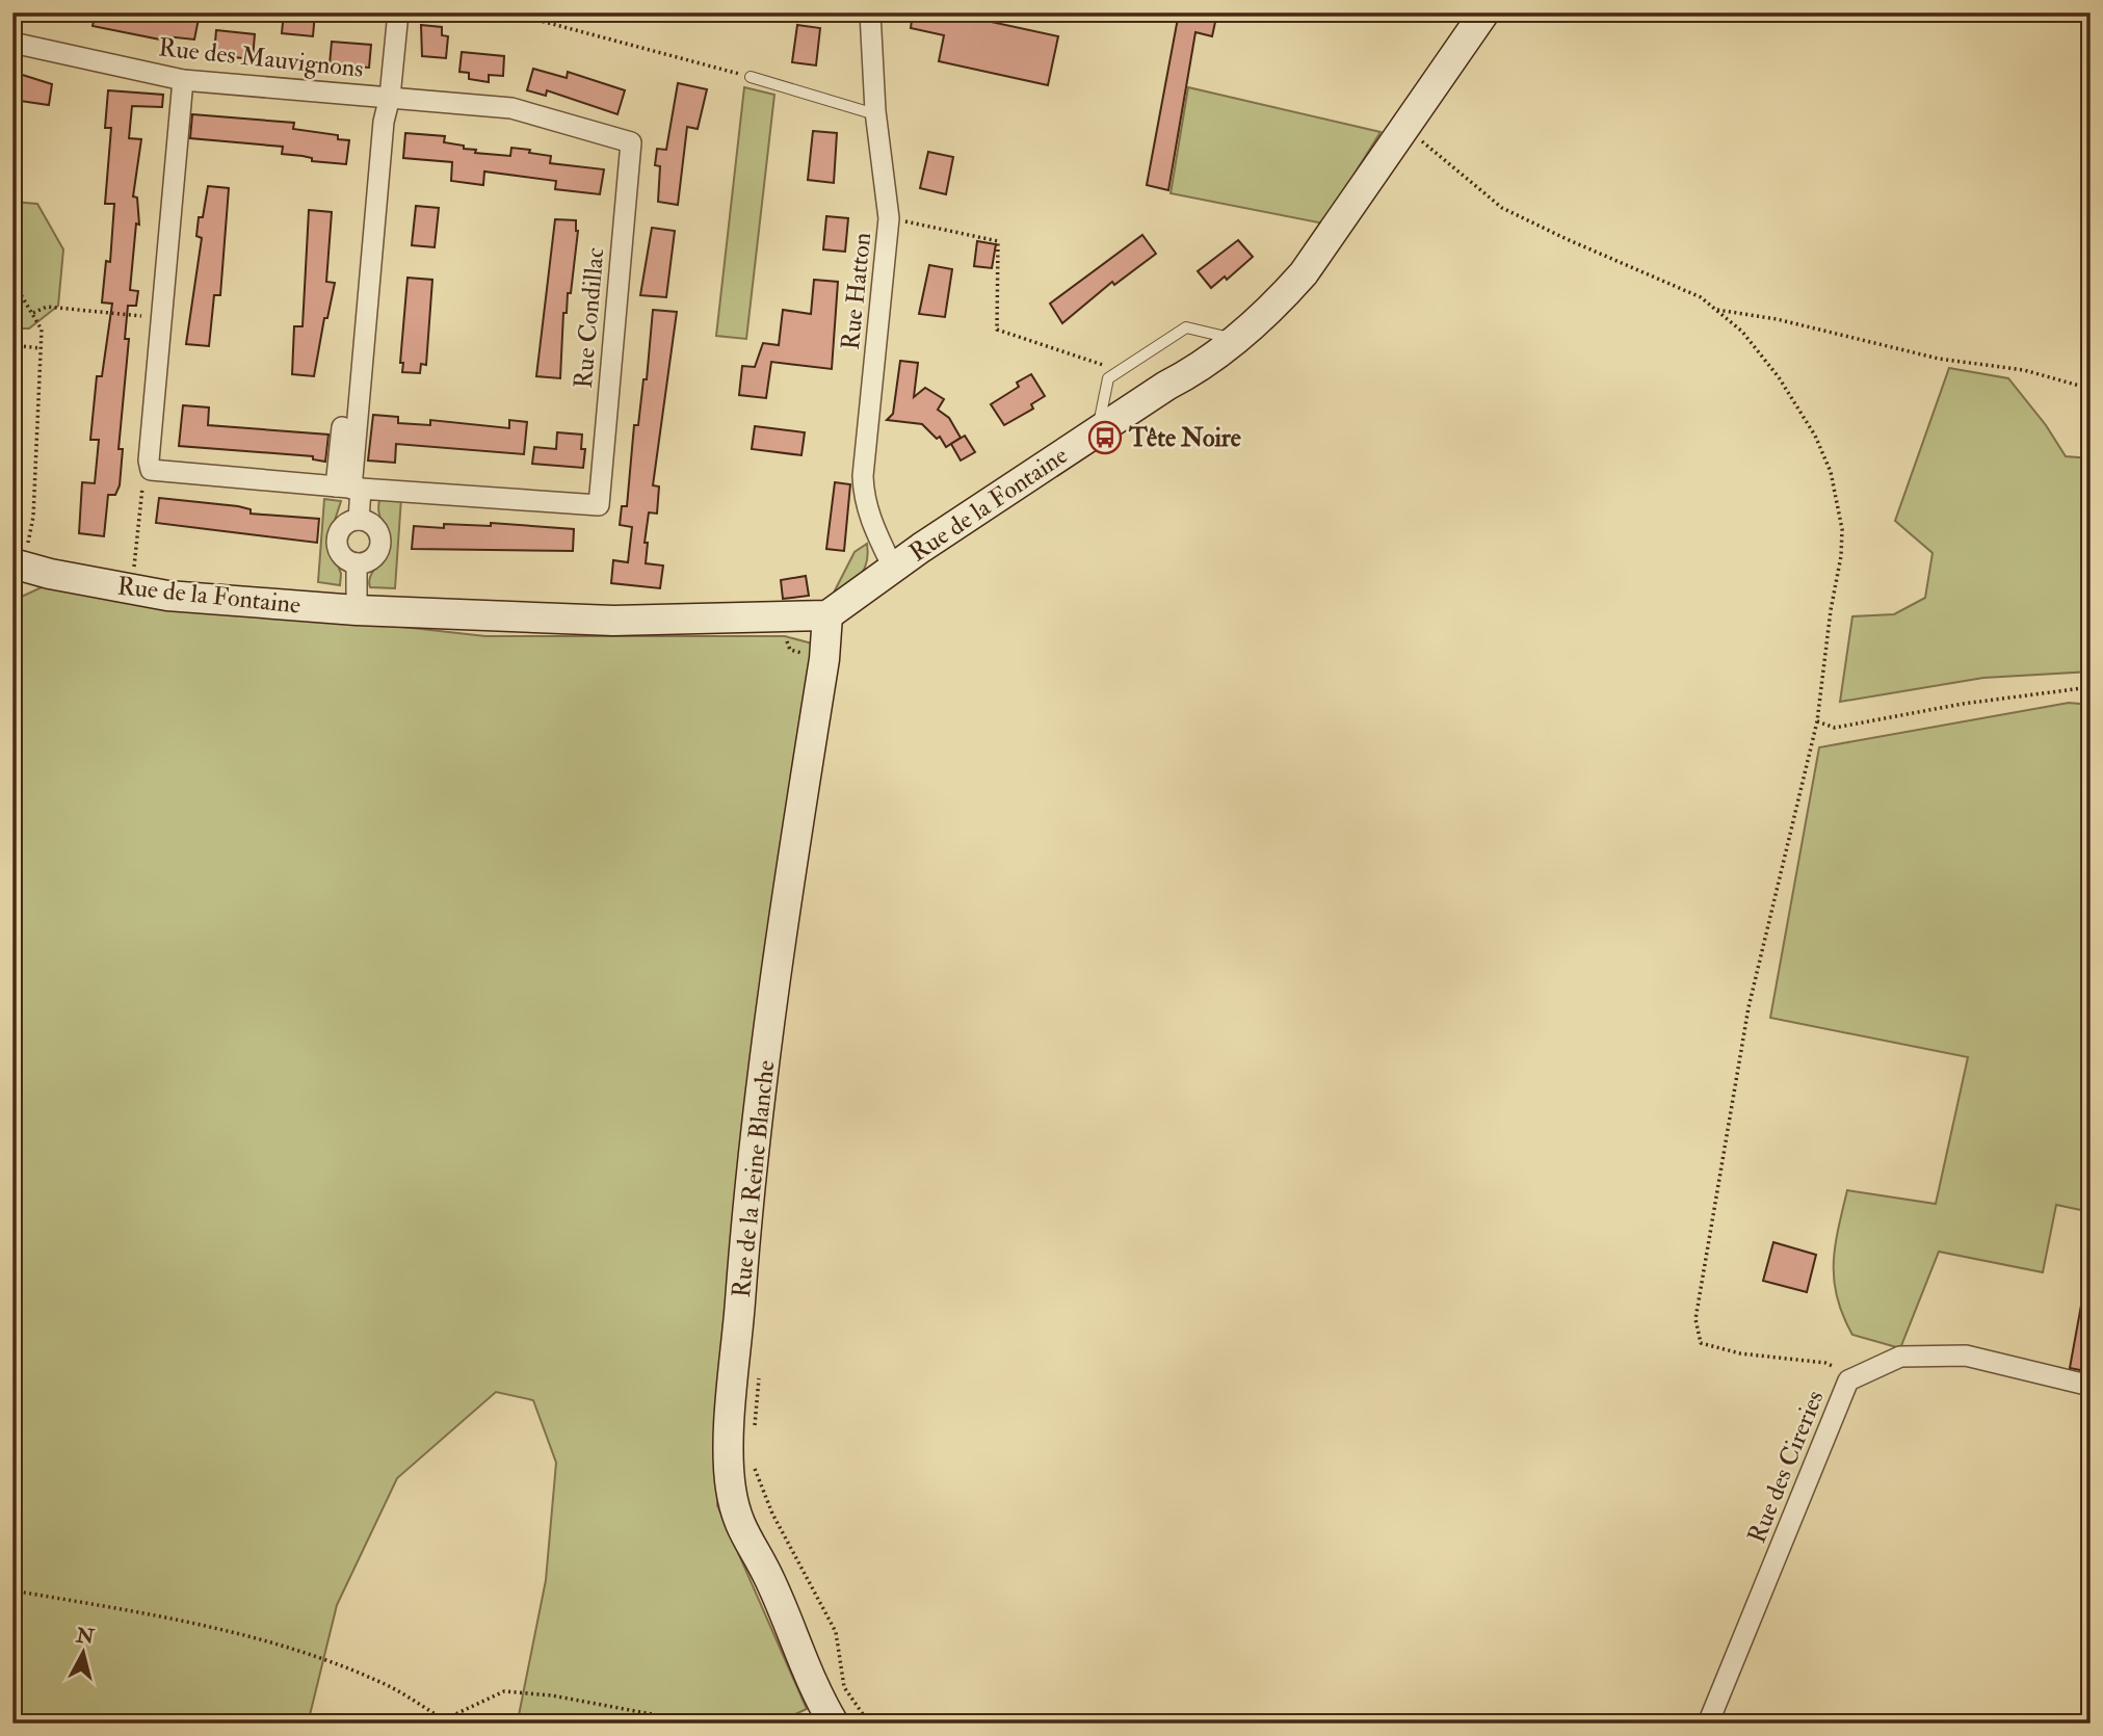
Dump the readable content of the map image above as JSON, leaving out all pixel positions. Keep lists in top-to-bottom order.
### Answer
{
  "streets": {
    "street": [
      "Rue des Mauvignons",
      "Rue Hatton",
      "Rue Condillac",
      "Rue de la Fontaine",
      "Rue de la Reine Blanche",
      "Rue des Cireries"
    ]
  },
  "crossings": [
    ["Rue des Mauvignons", "Rue Condillac"],
    ["Rue Hatton", "Rue de la Fontaine"],
    ["Rue de la Fontaine", "Rue de la Reine Blanche"]
  ],
  "places": {
    "bus stop": ["Tête Noire"]
  },
  "north": "top"
}
